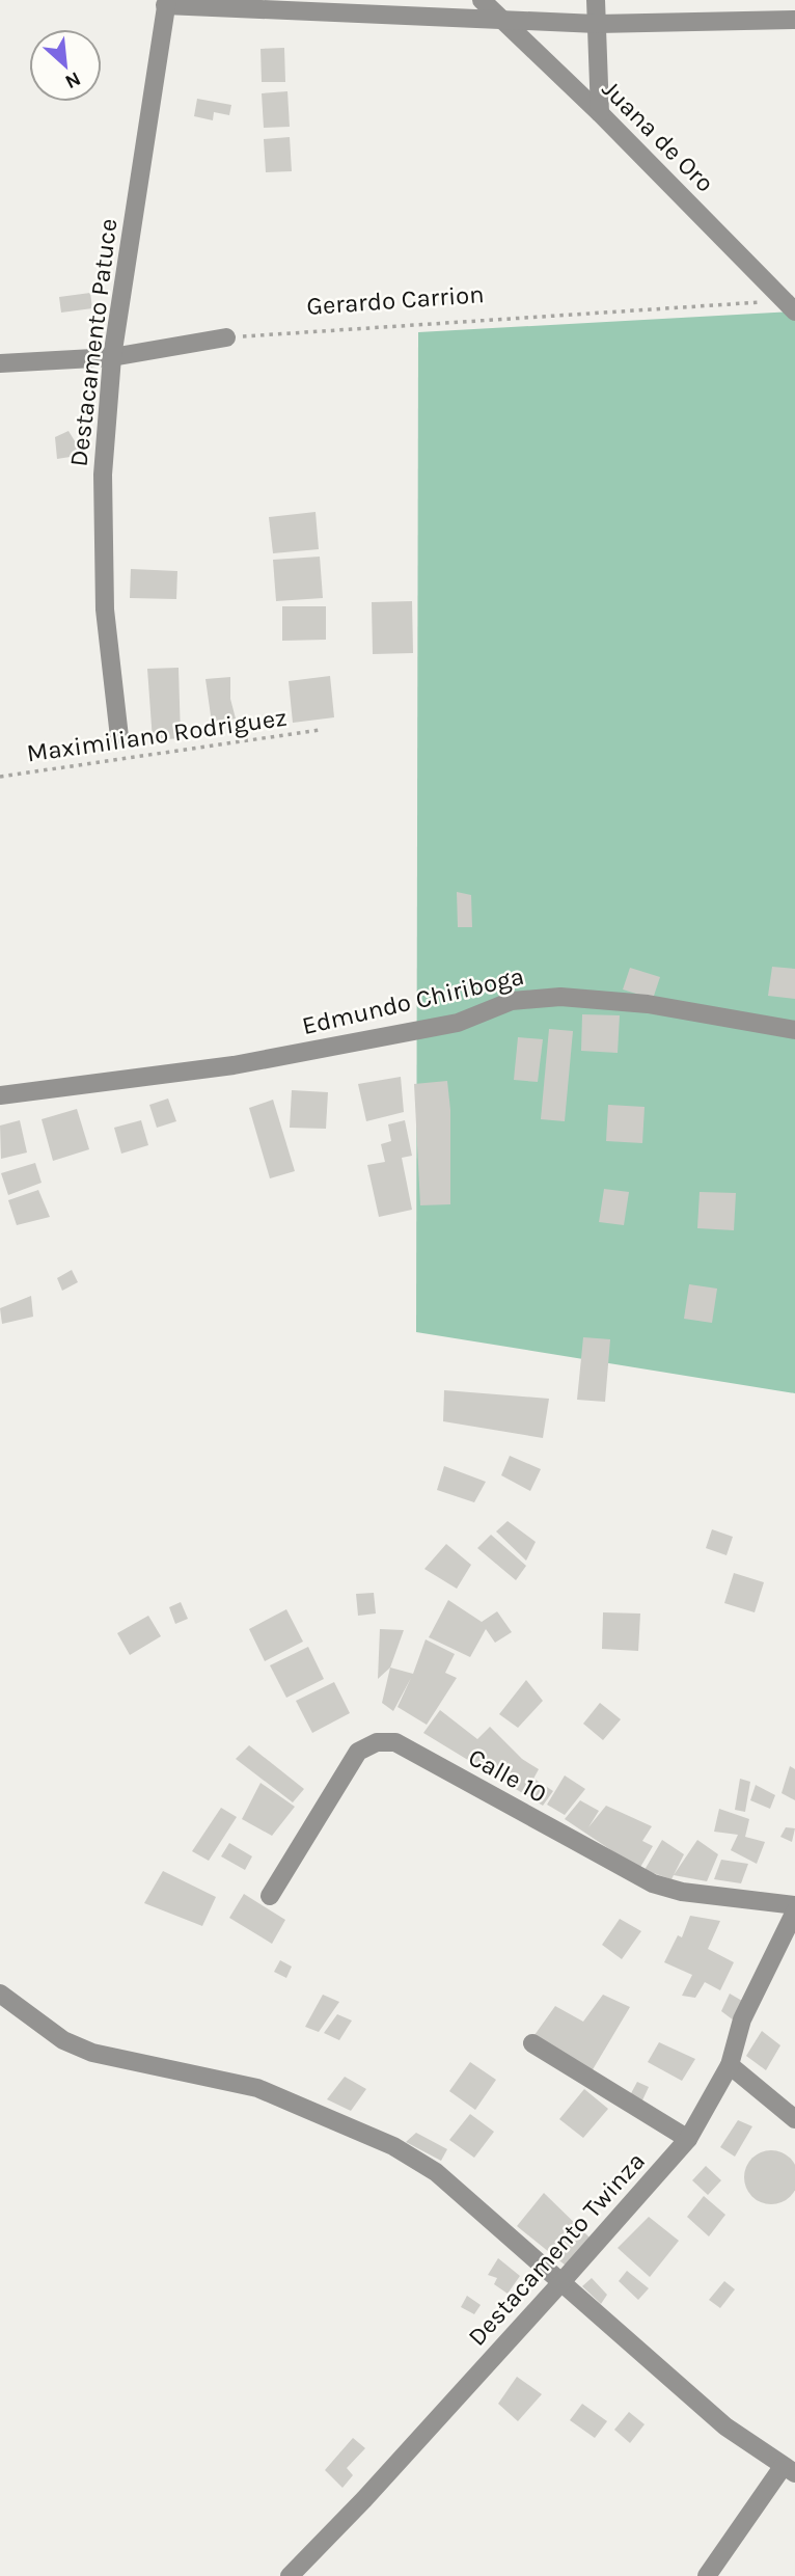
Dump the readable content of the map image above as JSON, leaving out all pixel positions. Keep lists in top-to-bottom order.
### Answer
{
  "streets": {
    "street": [
      "Juana de Oro",
      "Destacamento Patuce",
      "Edmundo Chiriboga",
      "Calle 10",
      "Destacamento Twinza"
    ],
    "path": ["Gerardo Carrion", "Maximiliano Rodriguez"]
  },
  "crossings": [
    ["Juana de Oro", "Gerardo Carrion"]
  ],
  "north": "bottom right"
}
